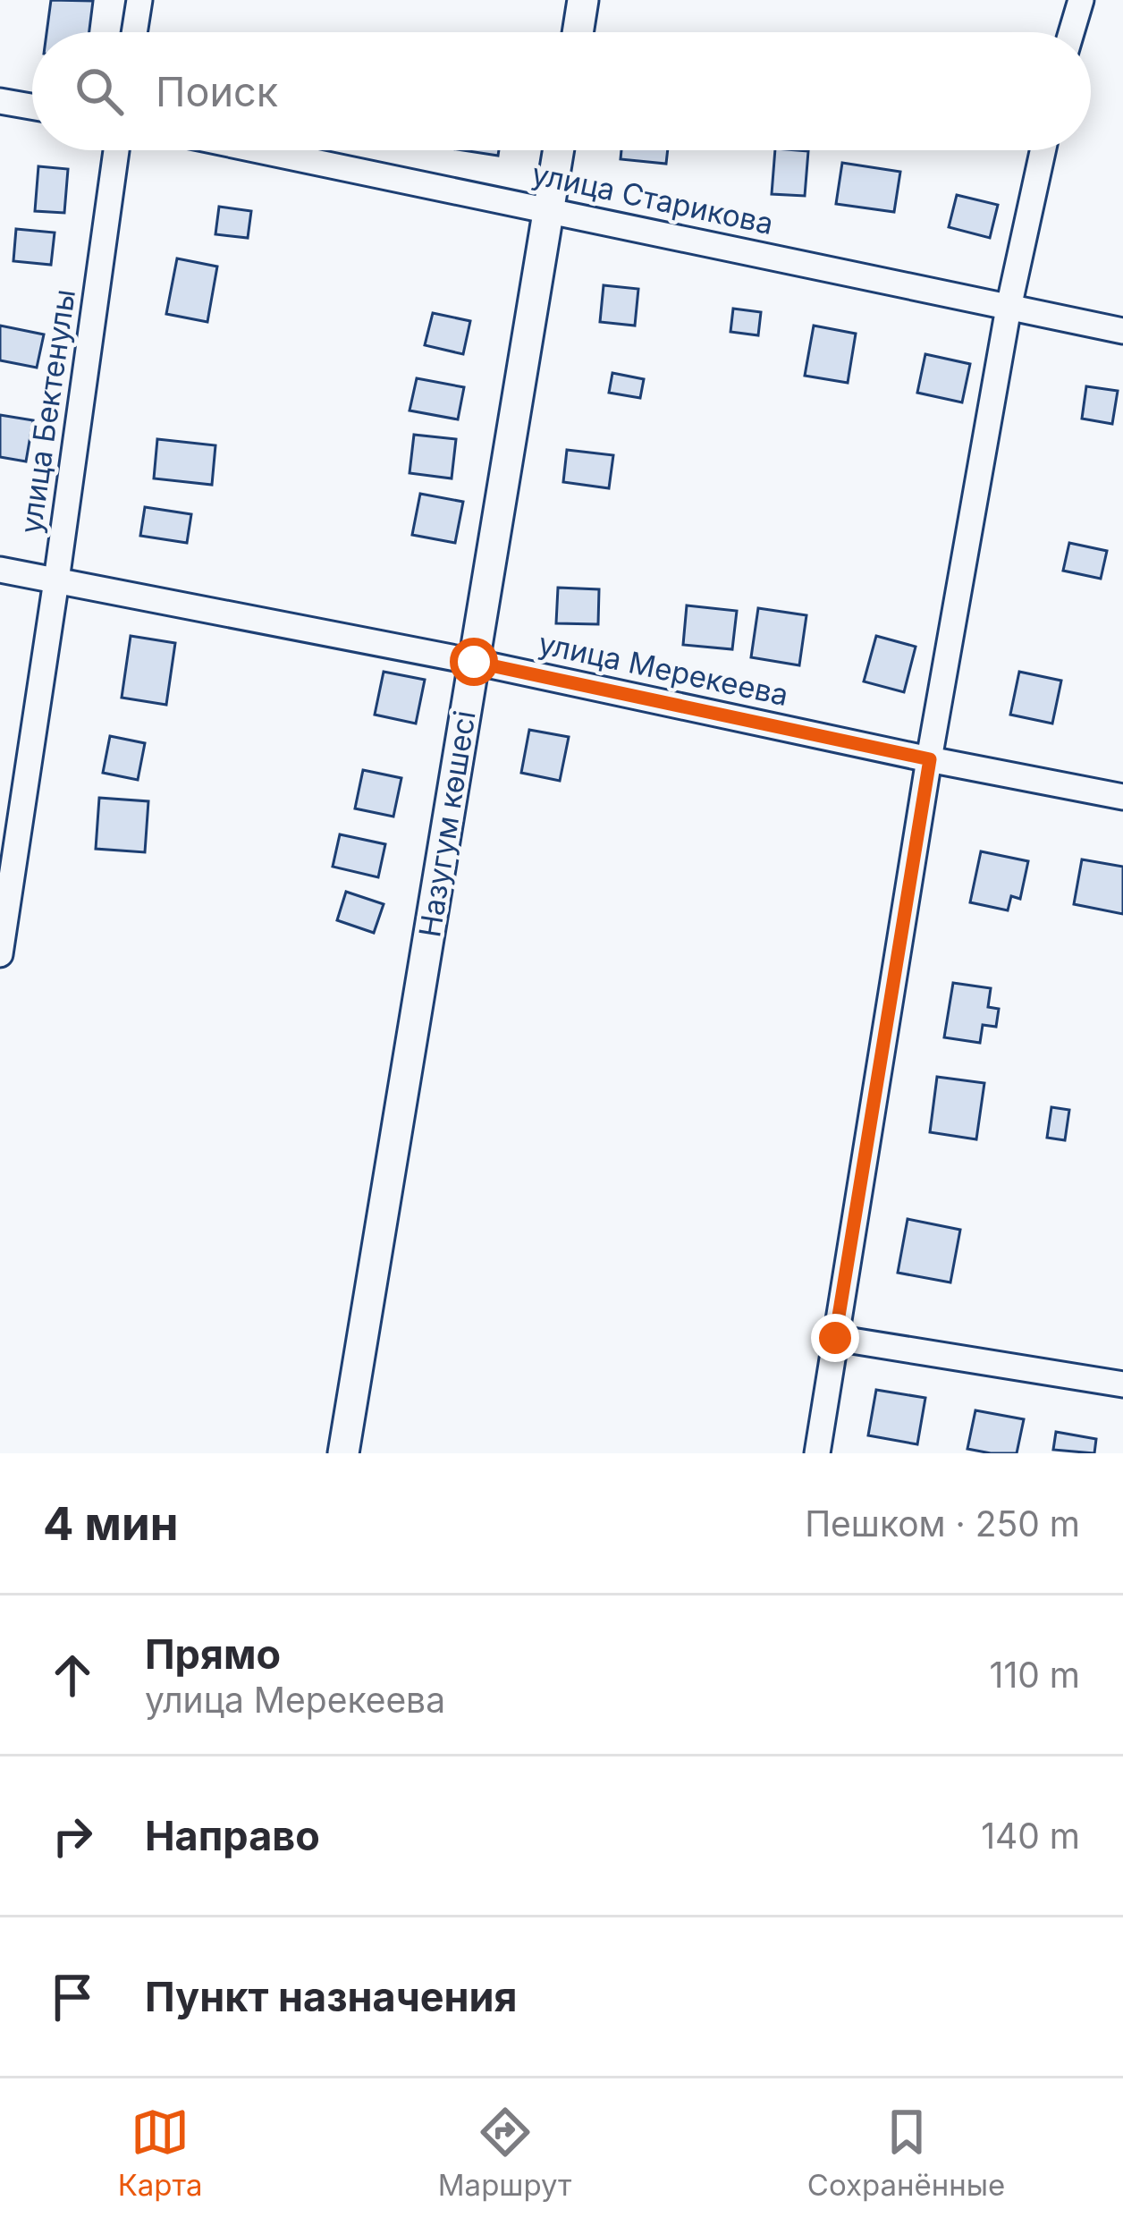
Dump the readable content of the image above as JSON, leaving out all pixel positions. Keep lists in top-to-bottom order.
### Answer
{
  "streets": {
    "street": [
      "улица Старикова",
      "улица Бектенулы",
      "улица Мерекеева",
      "Назугум көшесі"
    ]
  },
  "crossings": [
    ["улица Старикова", "Назугум көшесі"],
    ["улица Бектенулы", "улица Мерекеева"],
    ["улица Мерекеева", "Назугум көшесі"]
  ],
  "page": {
    "search": "Поиск",
    "heading": ["4 мин", "Пешком · 250 m"],
    "list": [
      ["Прямо", "улица Мерекеева", "110 m"],
      ["Направо", "140 m"],
      "Пункт назначения"
    ],
    "nav": ["Карта", "Маршрут", "Сохранённые"]
  }
}
